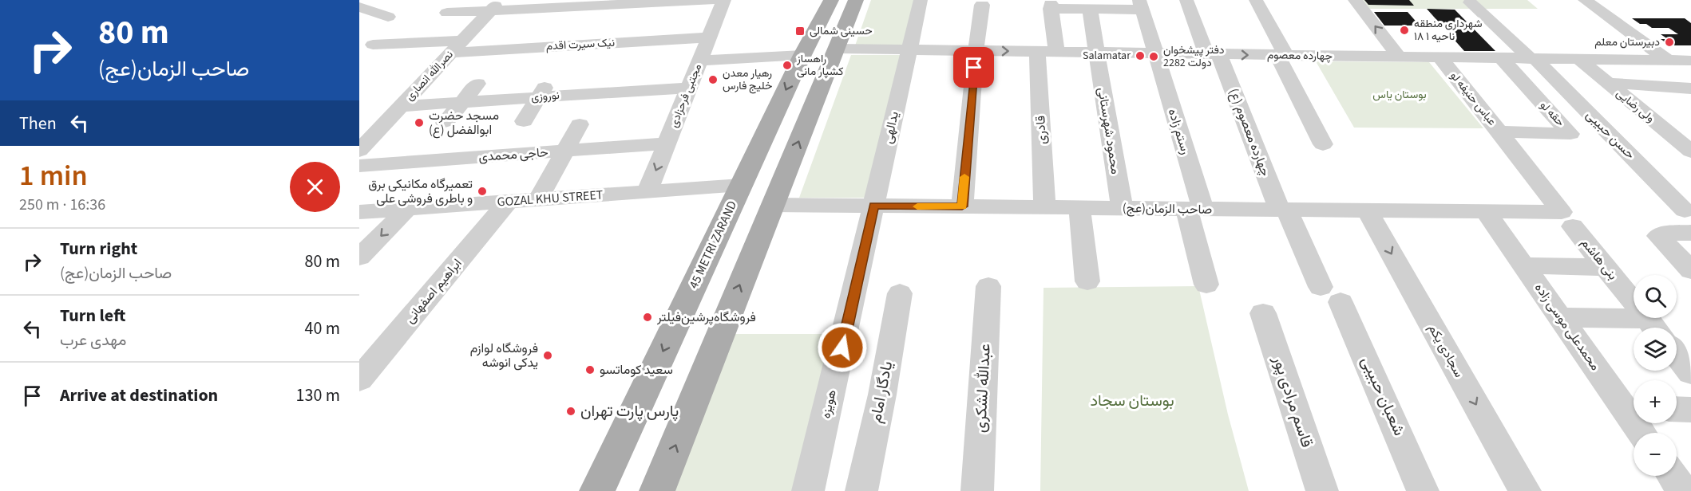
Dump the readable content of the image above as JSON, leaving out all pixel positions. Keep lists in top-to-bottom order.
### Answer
{
  "streets": {
    "main road": ["45 METRI ZARAND"],
    "street": [
      "نیک سیرت اقدم",
      "چهارده معصوم",
      "نصرالله انصاری",
      "مجتبی فرحزادی",
      "نوروزی",
      "عباس حنیفه لو",
      "ولی رضایی",
      "حقه لو",
      "یدالهی",
      "قادری",
      "محمود شهرستانی",
      "رستم زاده",
      "چهارده معصوم (ع)",
      "حسن حبیبی",
      "حاجی محمدی",
      "GOZAL KHU STREET",
      "صاحب الزمان(عج)",
      "بنی هاشم",
      "ابراهیم اصفهانی",
      "محمدعلی موسی زاده",
      "سجادی یکم",
      "عبدالله لشکری",
      "یادگار امام",
      "شعبان حبیبی",
      "قاسم مرادی پور",
      "هویزه"
    ]
  },
  "crossings": [
    ["نیک سیرت اقدم", "نصرالله انصاری"],
    ["نیک سیرت اقدم", "مجتبی فرحزادی"],
    ["چهارده معصوم", "عباس حنیفه لو"],
    ["چهارده معصوم", "ولی رضایی"],
    ["چهارده معصوم", "حقه لو"],
    ["چهارده معصوم", "یدالهی"],
    ["چهارده معصوم", "قادری"],
    ["چهارده معصوم", "محمود شهرستانی"],
    ["چهارده معصوم", "رستم زاده"],
    ["چهارده معصوم", "چهارده معصوم (ع)"],
    ["چهارده معصوم", "حسن حبیبی"],
    ["نصرالله انصاری", "نوروزی"],
    ["مجتبی فرحزادی", "نوروزی"],
    ["مجتبی فرحزادی", "حاجی محمدی"],
    ["مجتبی فرحزادی", "GOZAL KHU STREET"],
    ["عباس حنیفه لو", "حقه لو"],
    ["عباس حنیفه لو", "بنی هاشم"],
    ["یدالهی", "صاحب الزمان(عج)"],
    ["یدالهی", "هویزه"],
    ["قادری", "محمود شهرستانی"],
    ["قادری", "صاحب الزمان(عج)"],
    ["محمود شهرستانی", "صاحب الزمان(عج)"],
    ["رستم زاده", "صاحب الزمان(عج)"],
    ["چهارده معصوم (ع)", "صاحب الزمان(عج)"],
    ["چهارده معصوم (ع)", "شعبان حبیبی"],
    ["GOZAL KHU STREET", "45 METRI ZARAND"],
    ["GOZAL KHU STREET", "ابراهیم اصفهانی"],
    ["صاحب الزمان(عج)", "بنی هاشم"],
    ["صاحب الزمان(عج)", "محمدعلی موسی زاده"],
    ["صاحب الزمان(عج)", "سجادی یکم"],
    ["صاحب الزمان(عج)", "هویزه"]
  ],
  "one_way": ["سجادی یکم"],
  "parks": ["بوستان یاس", "بوستان سجاد"],
  "places": {
    "other": [
      "شهرداری منطقه ۱۸ ناحیه ۱",
      "دبیرستان معلم",
      "Salamatar",
      "دفتر پیشخوان دولت 2282",
      "راهساز کشپار مانی",
      "رهیار معدن خلیج فارس",
      "مسجد حضرت ابوالفضل (ع)",
      "تعمیرگاه مکانیکی برق و باطری فروشی علی",
      "فروشگاه‌پرشین‌فیلتر",
      "فروشگاه لوازم یدکی انوشه",
      "سعید کوماتسو",
      "پارس پارت تهران"
    ],
    "transit": ["حسینی شمالی"]
  },
  "page": {
    "turn": ["80 m", "صاحب الزمان(عج)"],
    "then": "Then",
    "heading": ["1 min", "250 m · 16:36"],
    "list": [
      {
        "name": "Turn right",
        "note": "صاحب الزمان(عج)",
        "value": "80 m"
      },
      {
        "name": "Turn left",
        "note": "مهدی عرب",
        "value": "40 m"
      },
      {
        "name": "Arrive at destination",
        "value": "130 m"
      }
    ],
    "map_buttons": ["+", "−"]
  }
}
